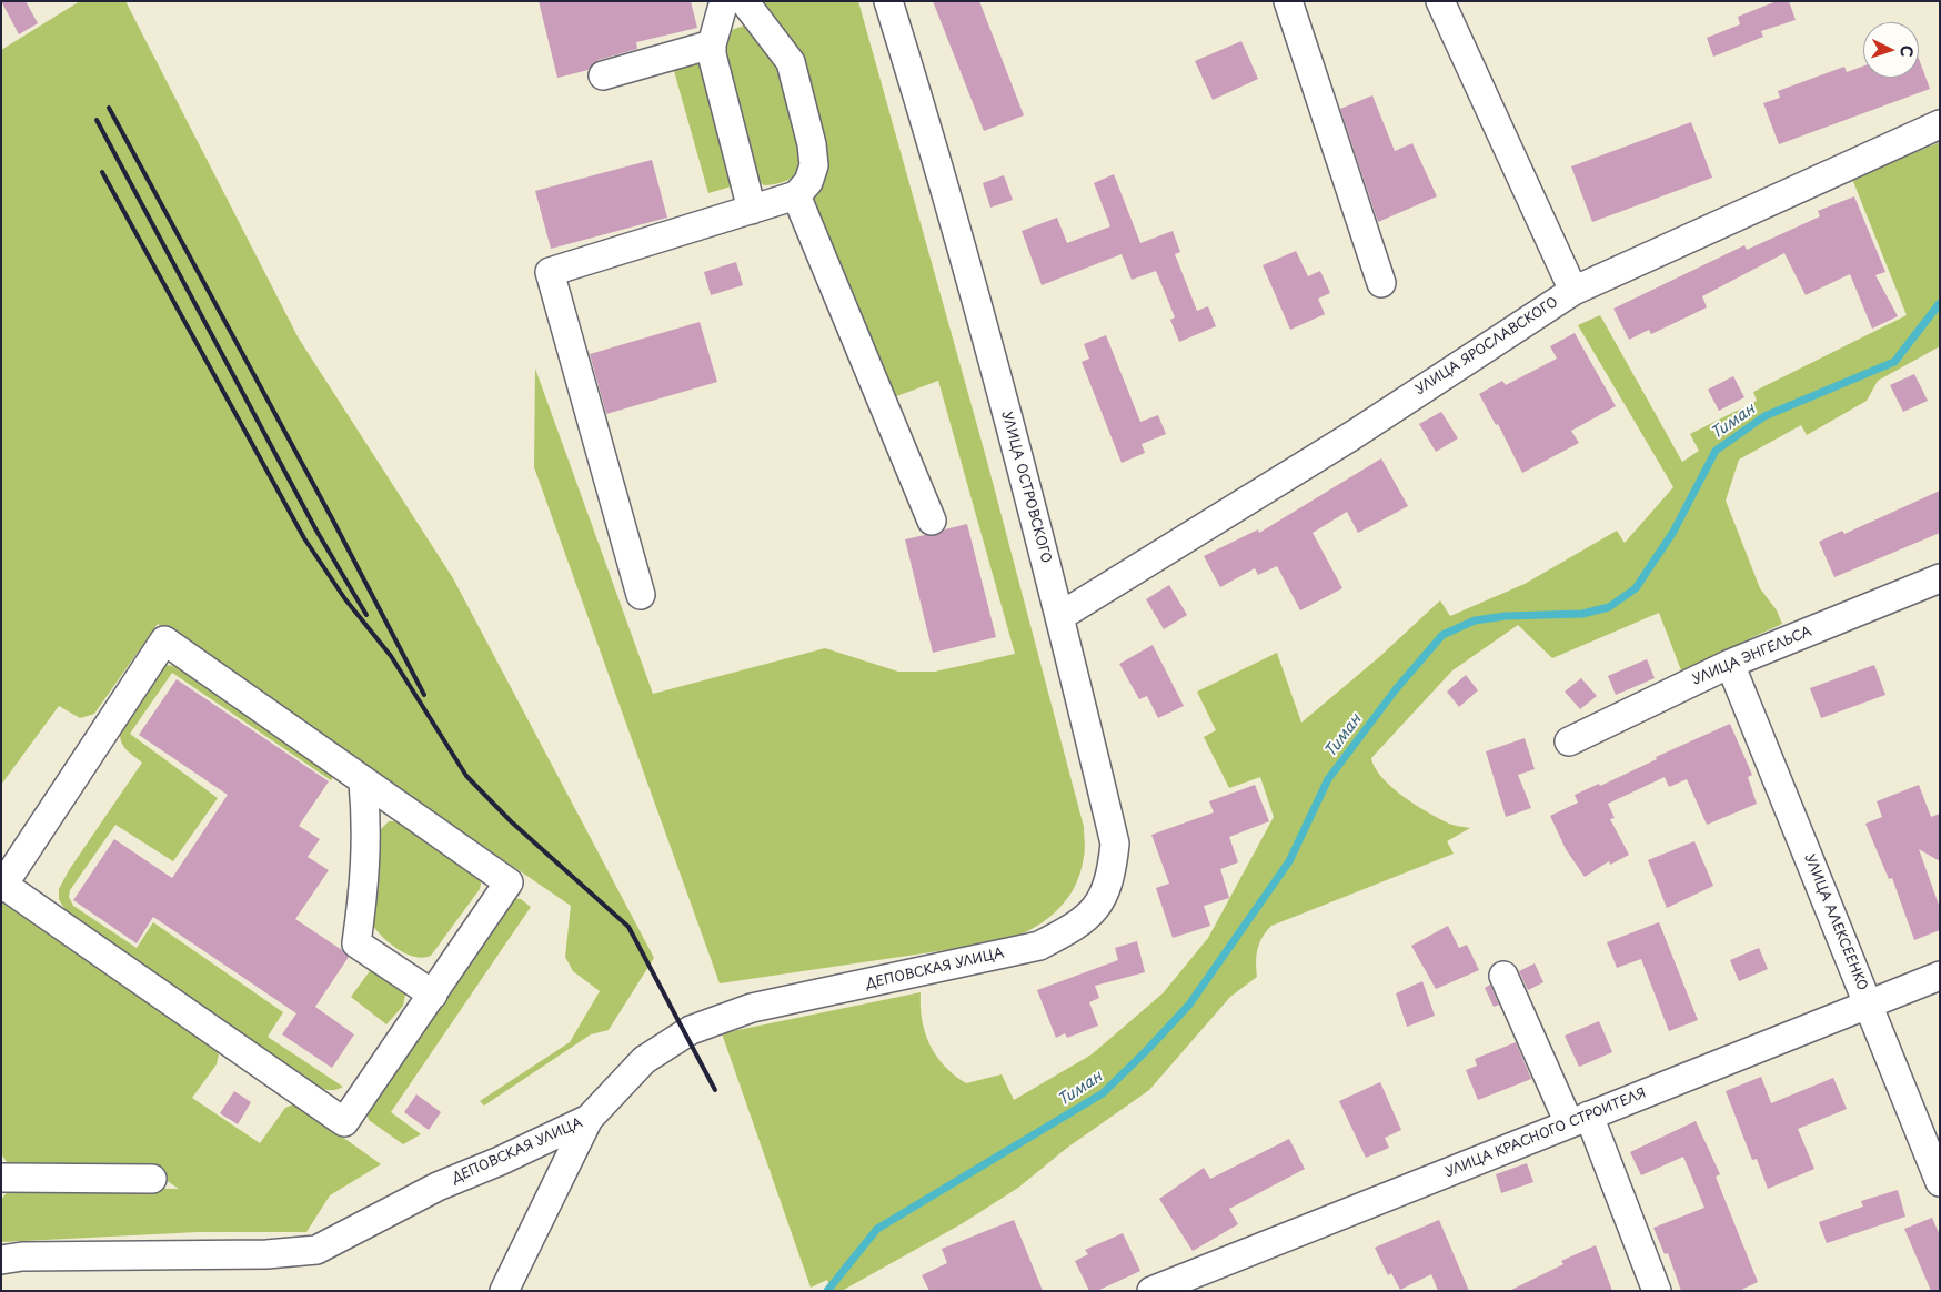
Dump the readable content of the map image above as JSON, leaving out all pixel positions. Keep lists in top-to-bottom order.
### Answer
{
  "streets": {
    "street": [
      "УЛИЦА ЯРОСЛАВСКОГО",
      "УЛИЦА ОСТРОВСКОГО",
      "УЛИЦА ЭНГЕЛЬСА",
      "УЛИЦА АЛЕКСЕЕНКО",
      "ДЕПОВСКАЯ УЛИЦА",
      "УЛИЦА КРАСНОГО СТРОИТЕЛЯ"
    ]
  },
  "crossings": [
    ["УЛИЦА ЯРОСЛАВСКОГО", "УЛИЦА ОСТРОВСКОГО"],
    ["УЛИЦА ОСТРОВСКОГО", "ДЕПОВСКАЯ УЛИЦА"],
    ["УЛИЦА ЭНГЕЛЬСА", "УЛИЦА АЛЕКСЕЕНКО"],
    ["УЛИЦА АЛЕКСЕЕНКО", "УЛИЦА КРАСНОГО СТРОИТЕЛЯ"]
  ],
  "water": ["Тиман"],
  "north": "right"
}
